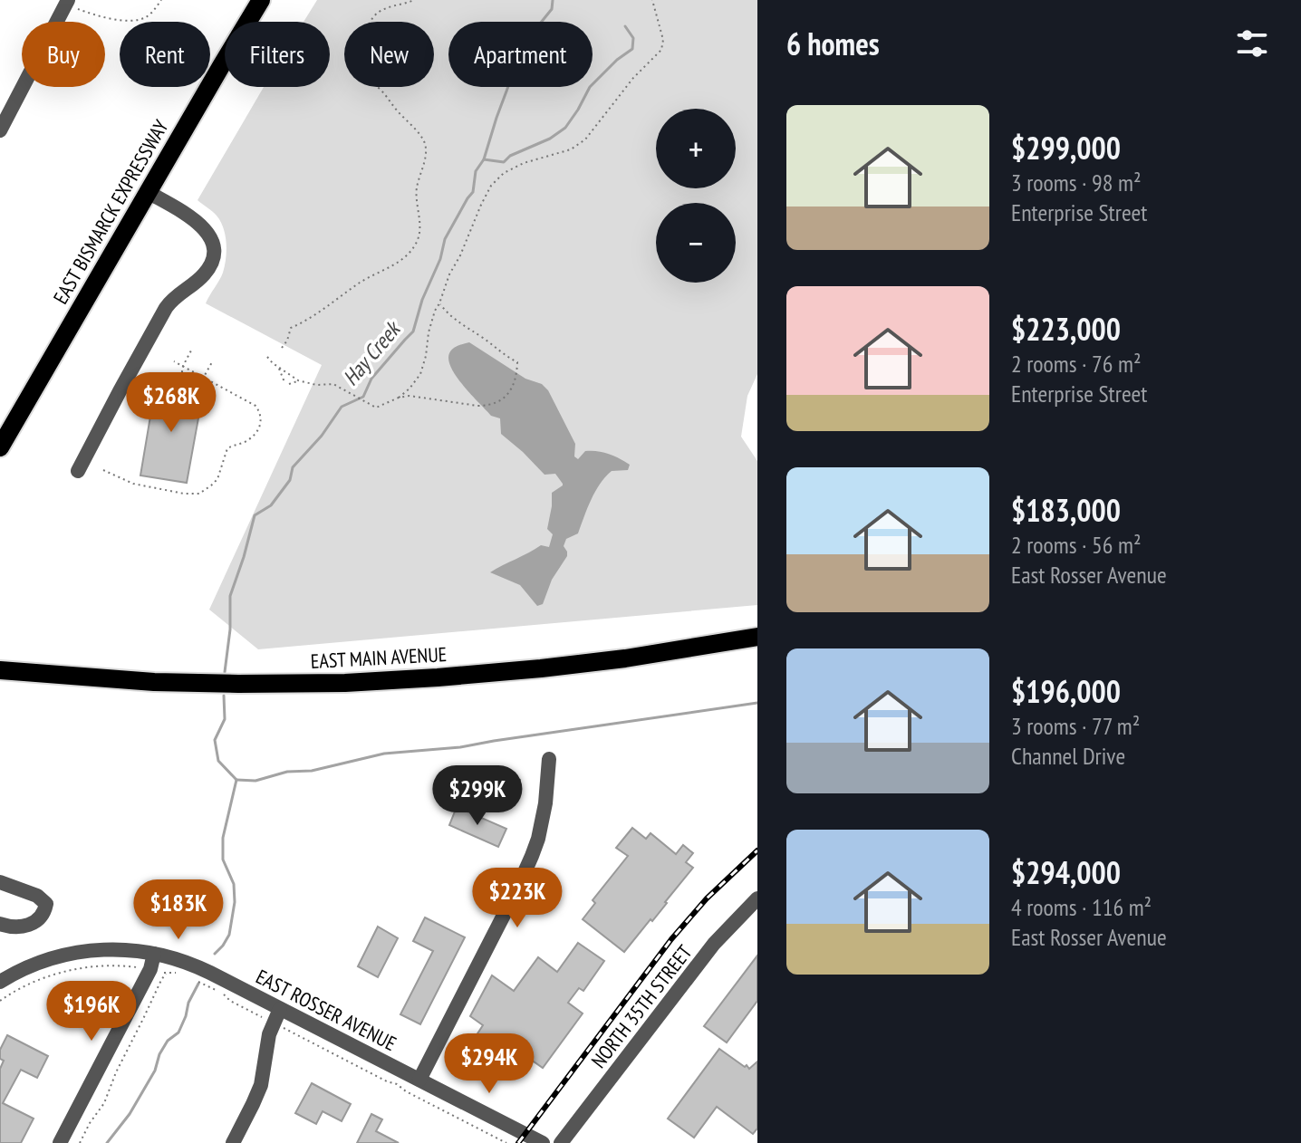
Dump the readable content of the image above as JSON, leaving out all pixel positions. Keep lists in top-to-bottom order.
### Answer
{
  "streets": {
    "main road": ["EAST BISMARCK EXPRESSWAY", "EAST MAIN AVENUE"],
    "street": ["NORTH 35TH STREET", "EAST ROSSER AVENUE"]
  },
  "water": ["Hay Creek"],
  "page": {
    "heading": "6 homes",
    "chip": [
      "Buy",
      "Rent",
      "Filters",
      "New",
      "Apartment"
    ],
    "list": [
      {
        "name": "$299,000",
        "note": "3 rooms · 98 m² · Enterprise Street"
      },
      {
        "name": "$223,000",
        "note": "2 rooms · 76 m² · Enterprise Street"
      },
      {
        "name": "$183,000",
        "note": "2 rooms · 56 m² · East Rosser Avenue"
      },
      {
        "name": "$196,000",
        "note": "3 rooms · 77 m² · Channel Drive"
      },
      {
        "name": "$294,000",
        "note": "4 rooms · 116 m² · East Rosser Avenue"
      }
    ],
    "map_buttons": ["+", "−"],
    "price": [
      "$268K",
      "$299K",
      "$223K",
      "$183K",
      "$196K",
      "$294K"
    ]
  }
}
